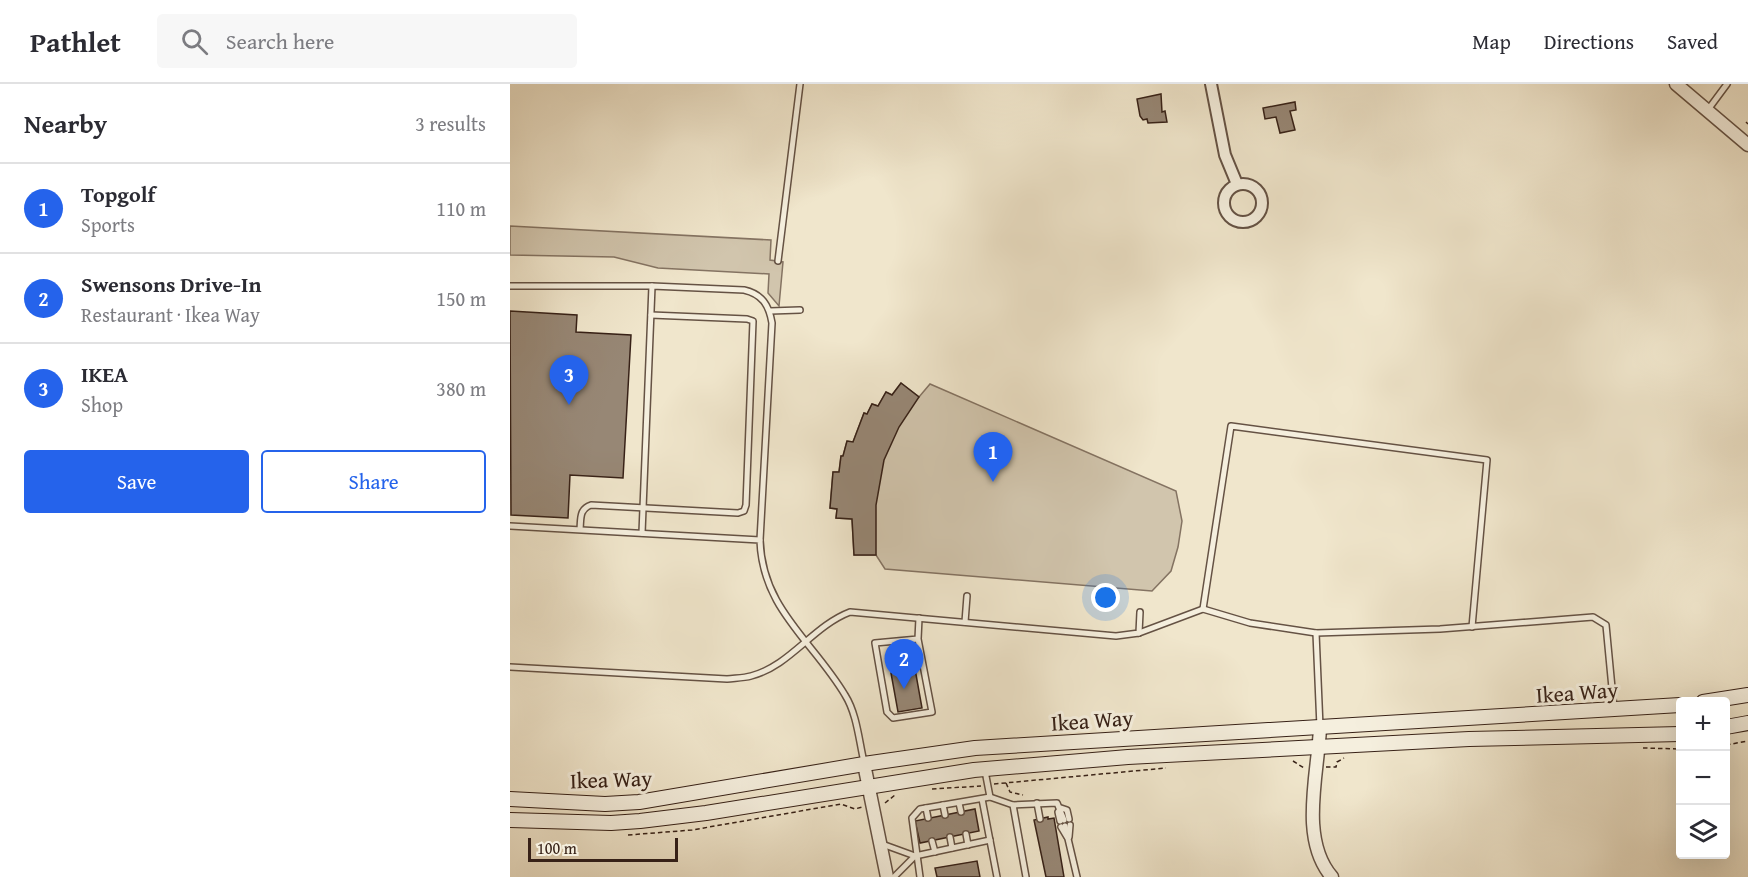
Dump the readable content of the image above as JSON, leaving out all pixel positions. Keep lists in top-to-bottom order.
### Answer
{
  "streets": {
    "main road": ["Ikea Way"]
  },
  "scale_bar": "100 m",
  "page": {
    "header": "Pathlet",
    "search": "Search here",
    "nav": ["Map", "Directions", "Saved"],
    "heading": ["Nearby", "3 results"],
    "list": [
      {
        "mark": "1",
        "name": "Topgolf",
        "note": "Sports",
        "value": "110 m"
      },
      {
        "mark": "2",
        "name": "Swensons Drive-In",
        "note": "Restaurant · Ikea Way",
        "value": "150 m"
      },
      {
        "mark": "3",
        "name": "IKEA",
        "note": "Shop",
        "value": "380 m"
      }
    ],
    "pins": ["3", "1", "2"],
    "buttons": ["Save", "Share"],
    "map_buttons": ["+", "−"],
    "scale": "100 m"
  }
}
